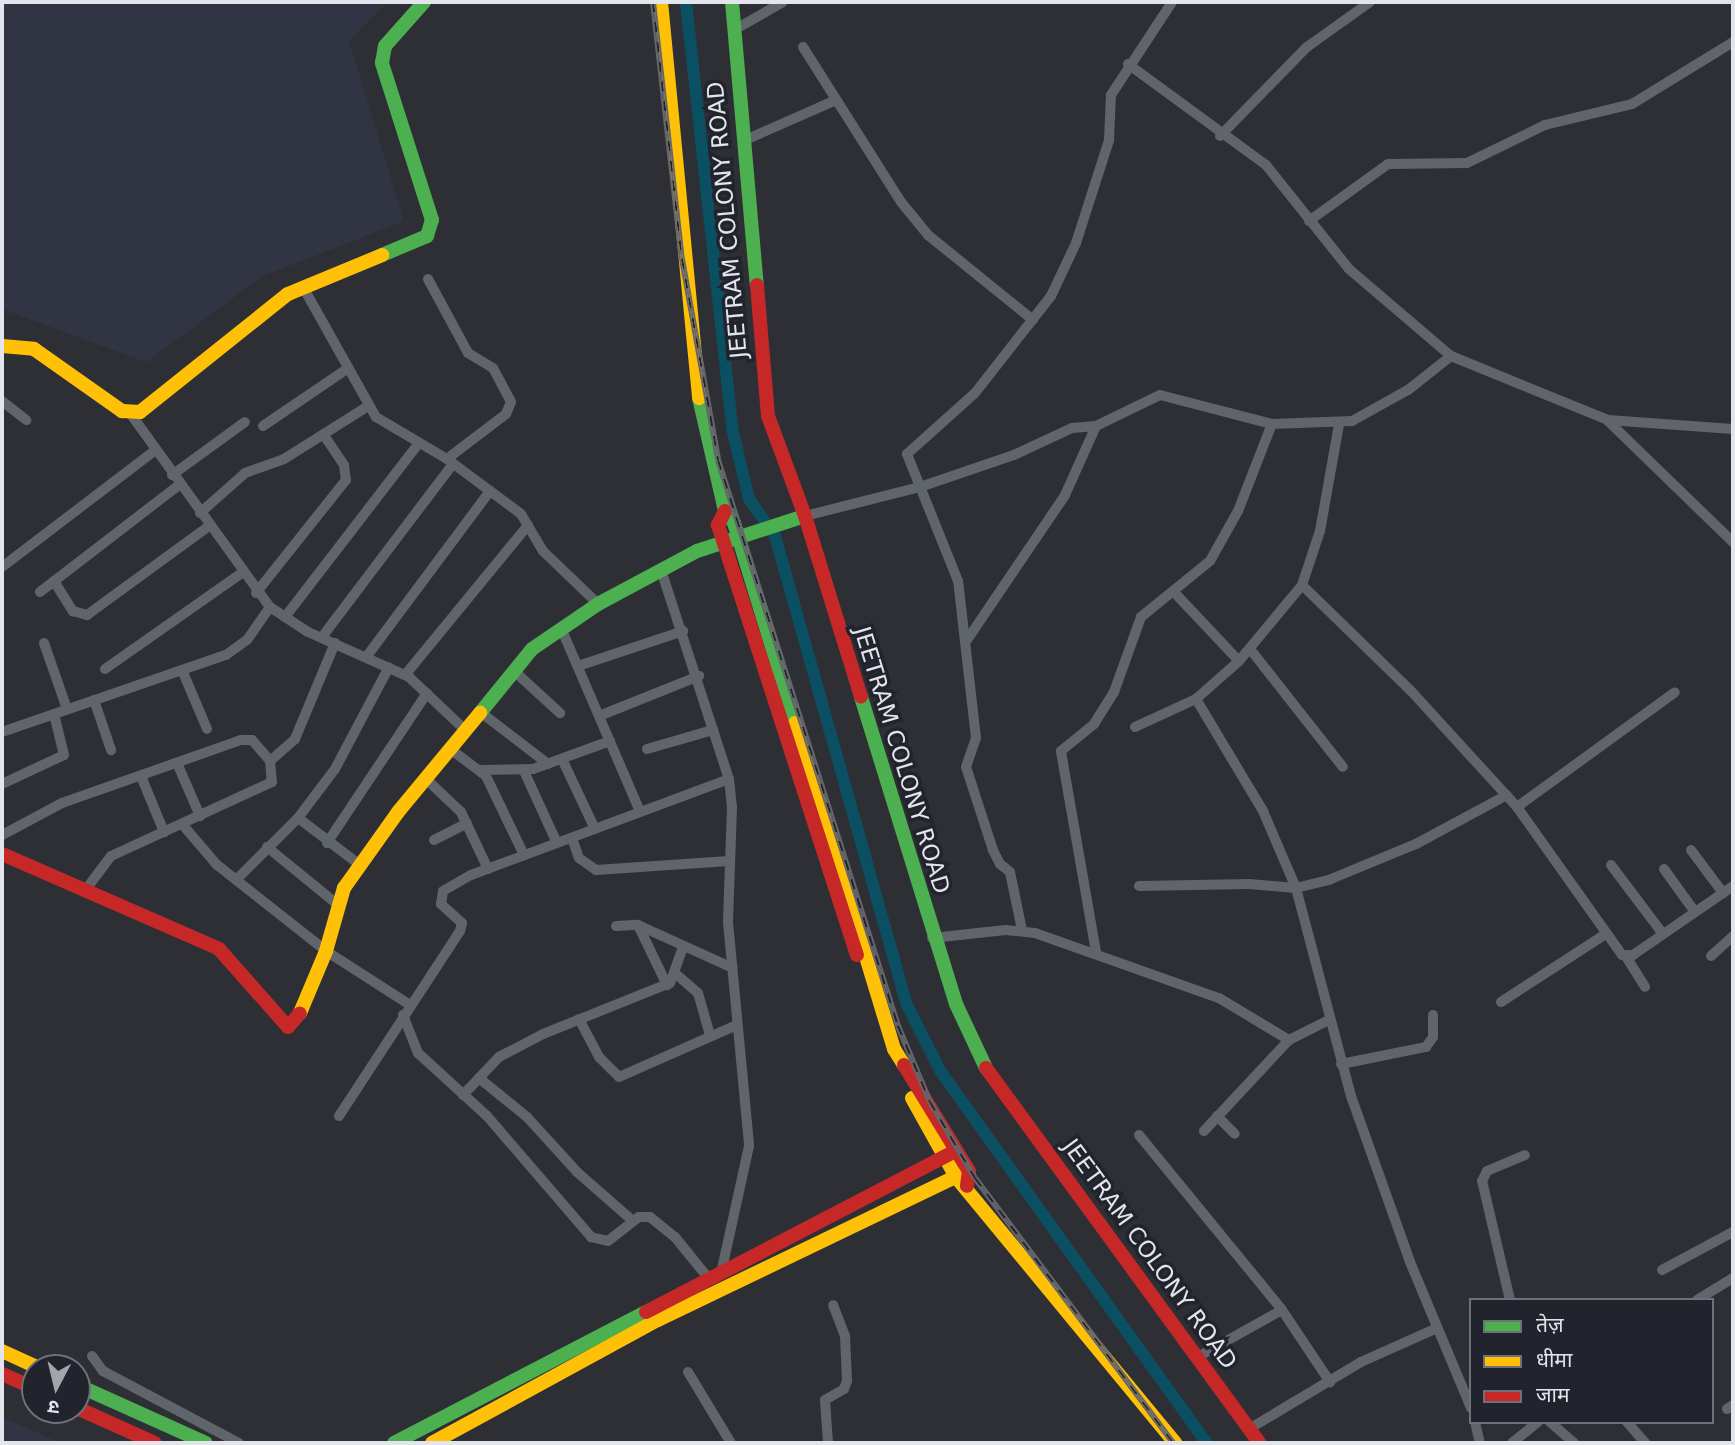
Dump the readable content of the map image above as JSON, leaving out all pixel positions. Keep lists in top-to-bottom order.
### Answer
{
  "streets": {
    "street": ["JEETRAM COLONY ROAD"]
  },
  "legend": ["तेज़", "धीमा", "जाम"],
  "north": "bottom"
}
